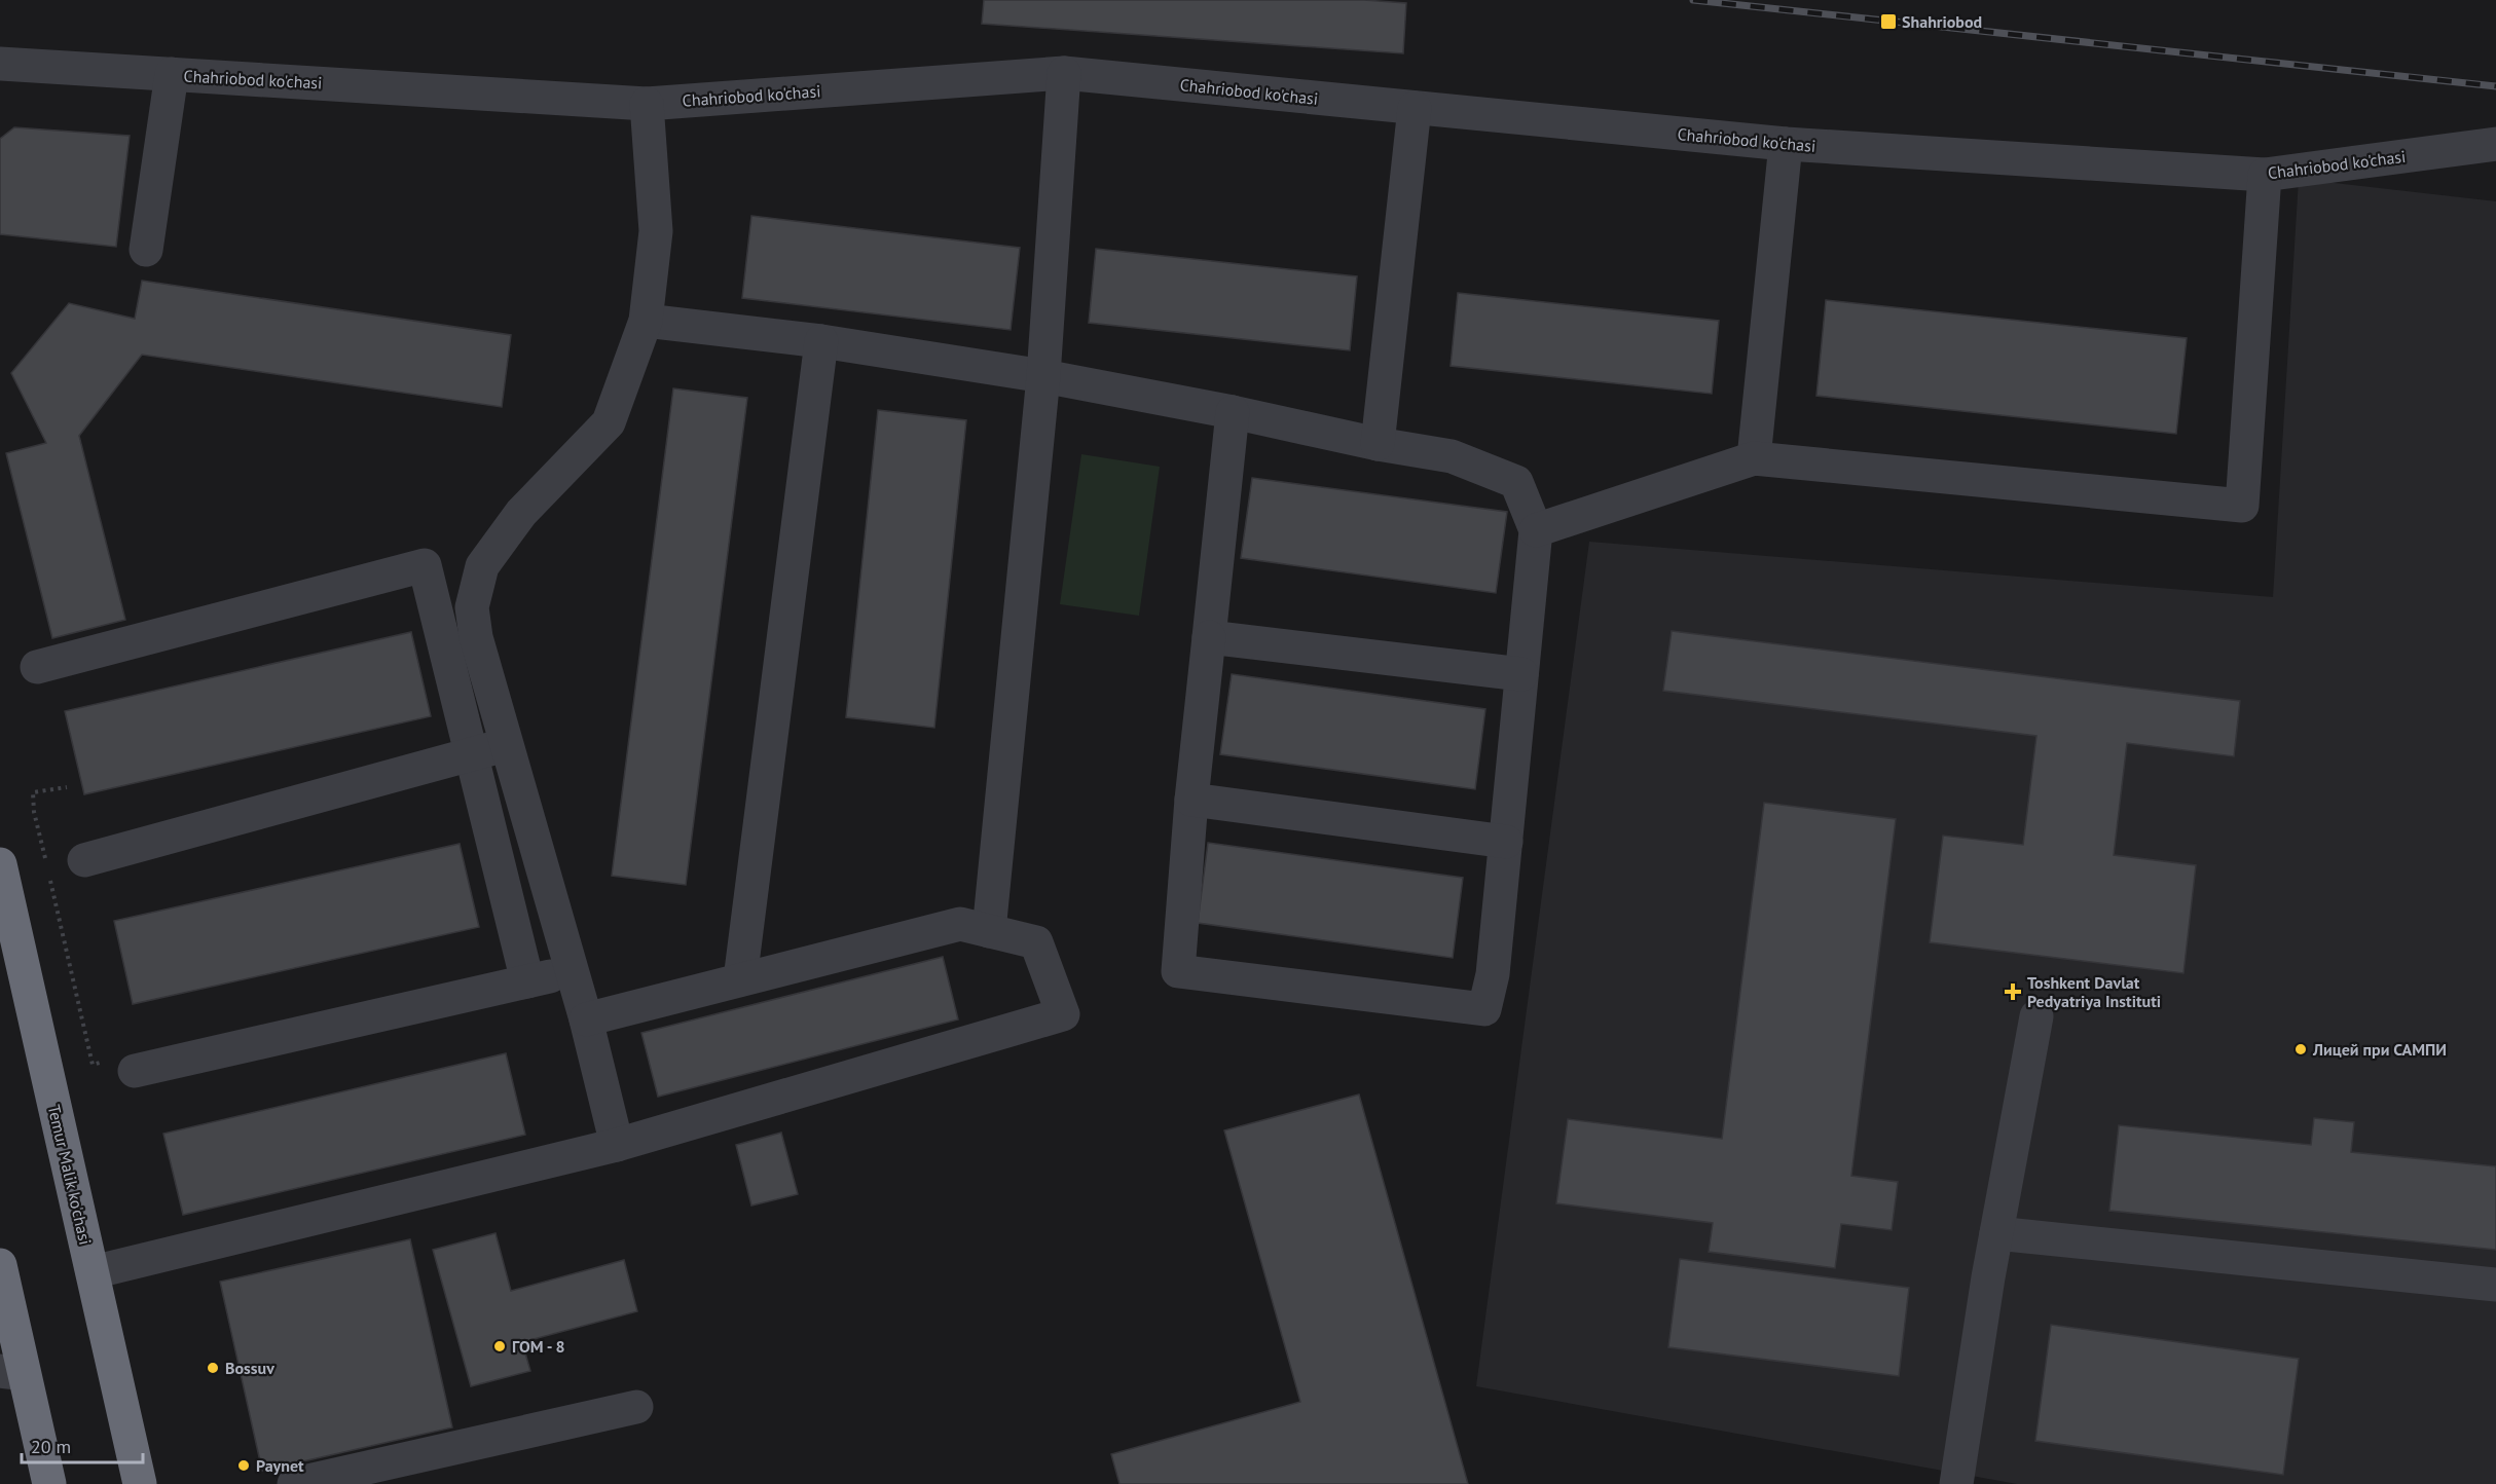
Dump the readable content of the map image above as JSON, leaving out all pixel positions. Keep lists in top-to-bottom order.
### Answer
{
  "streets": {
    "highway": ["Temur Malik ko'chasi"],
    "street": ["Chahriobod ko'chasi"]
  },
  "places": {
    "transit": ["Shahriobod"],
    "health": ["Toshkent Davlat Pedyatriya Instituti"],
    "other": [
      "Лицей при САМПИ",
      "ГОМ - 8",
      "Bossuv",
      "Paynet"
    ]
  },
  "scale_bar": "20 m"
}
